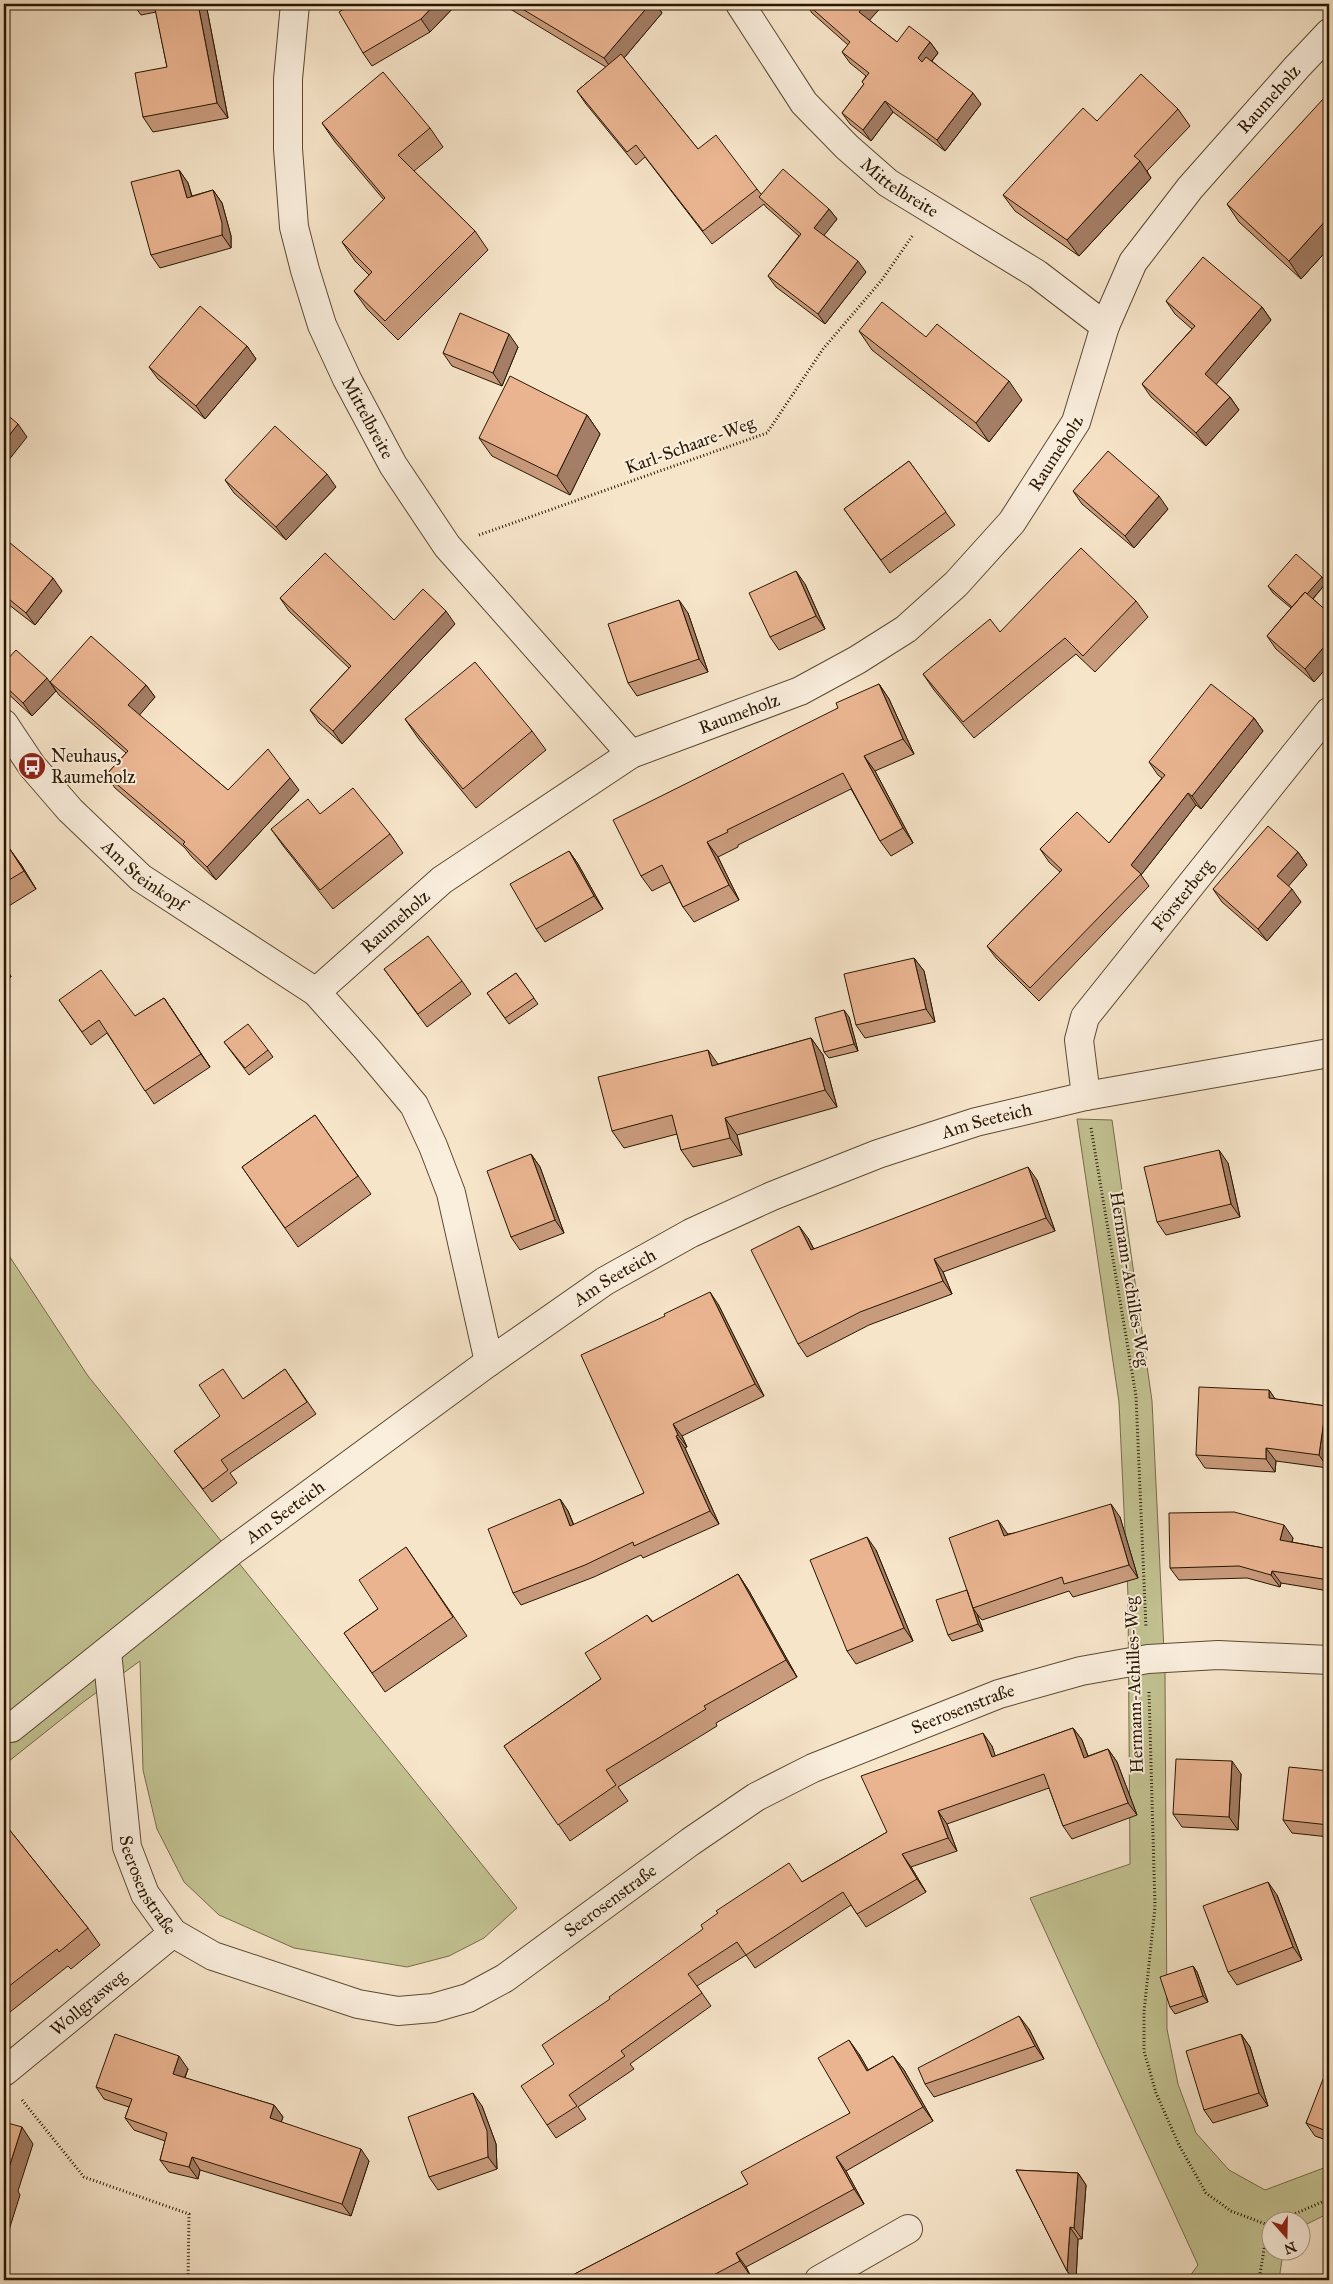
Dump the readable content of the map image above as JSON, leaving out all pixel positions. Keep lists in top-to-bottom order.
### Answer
{
  "streets": {
    "street": [
      "Raumeholz",
      "Mittelbreite",
      "Am Steinkopf",
      "Försterberg",
      "Am Seeteich",
      "Seerosenstraße",
      "Wollgrasweg"
    ],
    "path": ["Karl-Schaare-Weg", "Hermann-Achilles-Weg"]
  },
  "crossings": [
    ["Raumeholz", "Mittelbreite"],
    ["Raumeholz", "Am Steinkopf"],
    ["Mittelbreite", "Karl-Schaare-Weg"],
    ["Försterberg", "Am Seeteich"],
    ["Försterberg", "Hermann-Achilles-Weg"],
    ["Am Seeteich", "Hermann-Achilles-Weg"],
    ["Am Seeteich", "Seerosenstraße"],
    ["Hermann-Achilles-Weg", "Seerosenstraße"],
    ["Seerosenstraße", "Wollgrasweg"]
  ],
  "places": {
    "bus stop": ["Neuhaus, Raumeholz"]
  },
  "north": "bottom"
}
